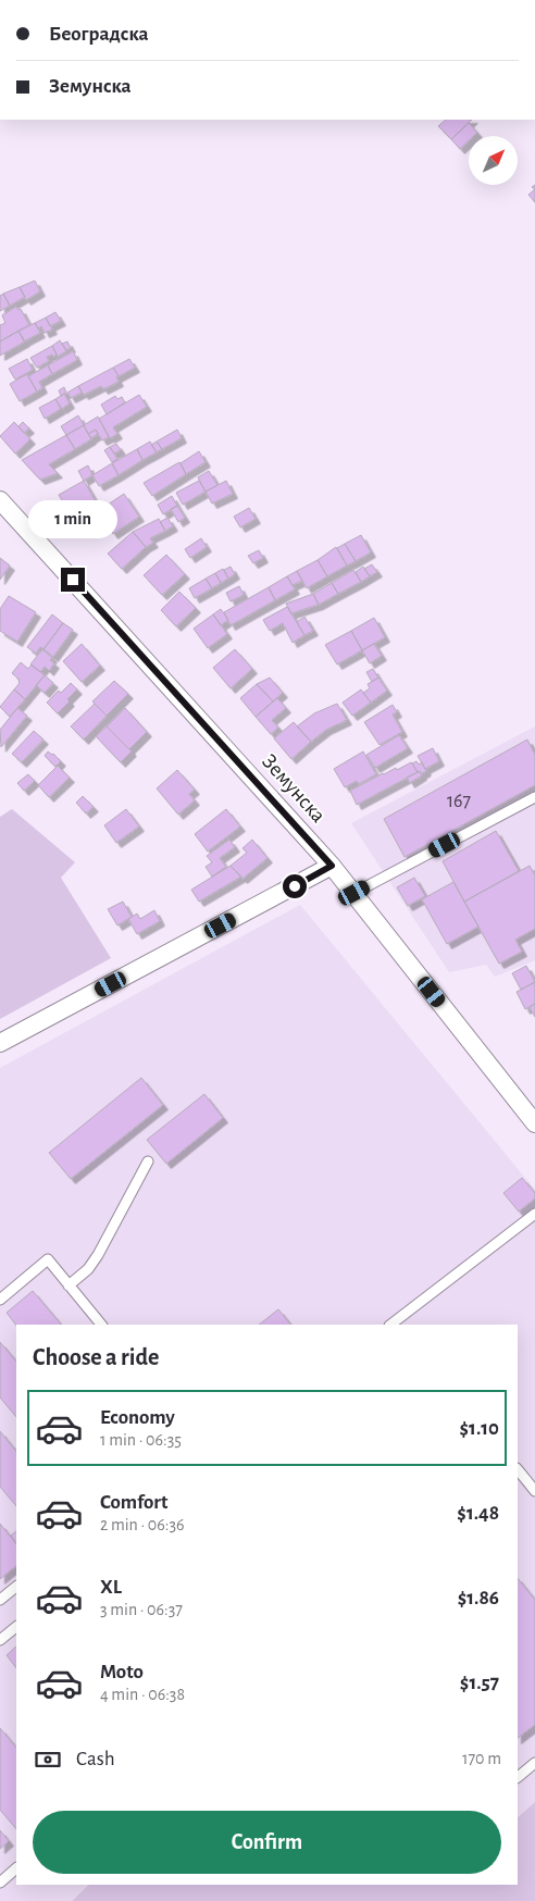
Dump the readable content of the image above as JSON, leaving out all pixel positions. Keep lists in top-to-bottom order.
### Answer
{
  "streets": {
    "street": ["Земунска"]
  },
  "house_numbers": ["167"],
  "north": "top right",
  "page": {
    "banner": ["Београдска", "Земунска"],
    "bubble": "1 min",
    "heading": "Choose a ride",
    "list": [
      {
        "name": "Economy",
        "note": "1 min · 06:35",
        "value": "$1.10"
      },
      {
        "name": "Comfort",
        "note": "2 min · 06:36",
        "value": "$1.48"
      },
      {
        "name": "XL",
        "note": "3 min · 06:37",
        "value": "$1.86"
      },
      {
        "name": "Moto",
        "note": "4 min · 06:38",
        "value": "$1.57"
      }
    ],
    "pay": ["Cash", "170 m"],
    "buttons": "Confirm"
  }
}
